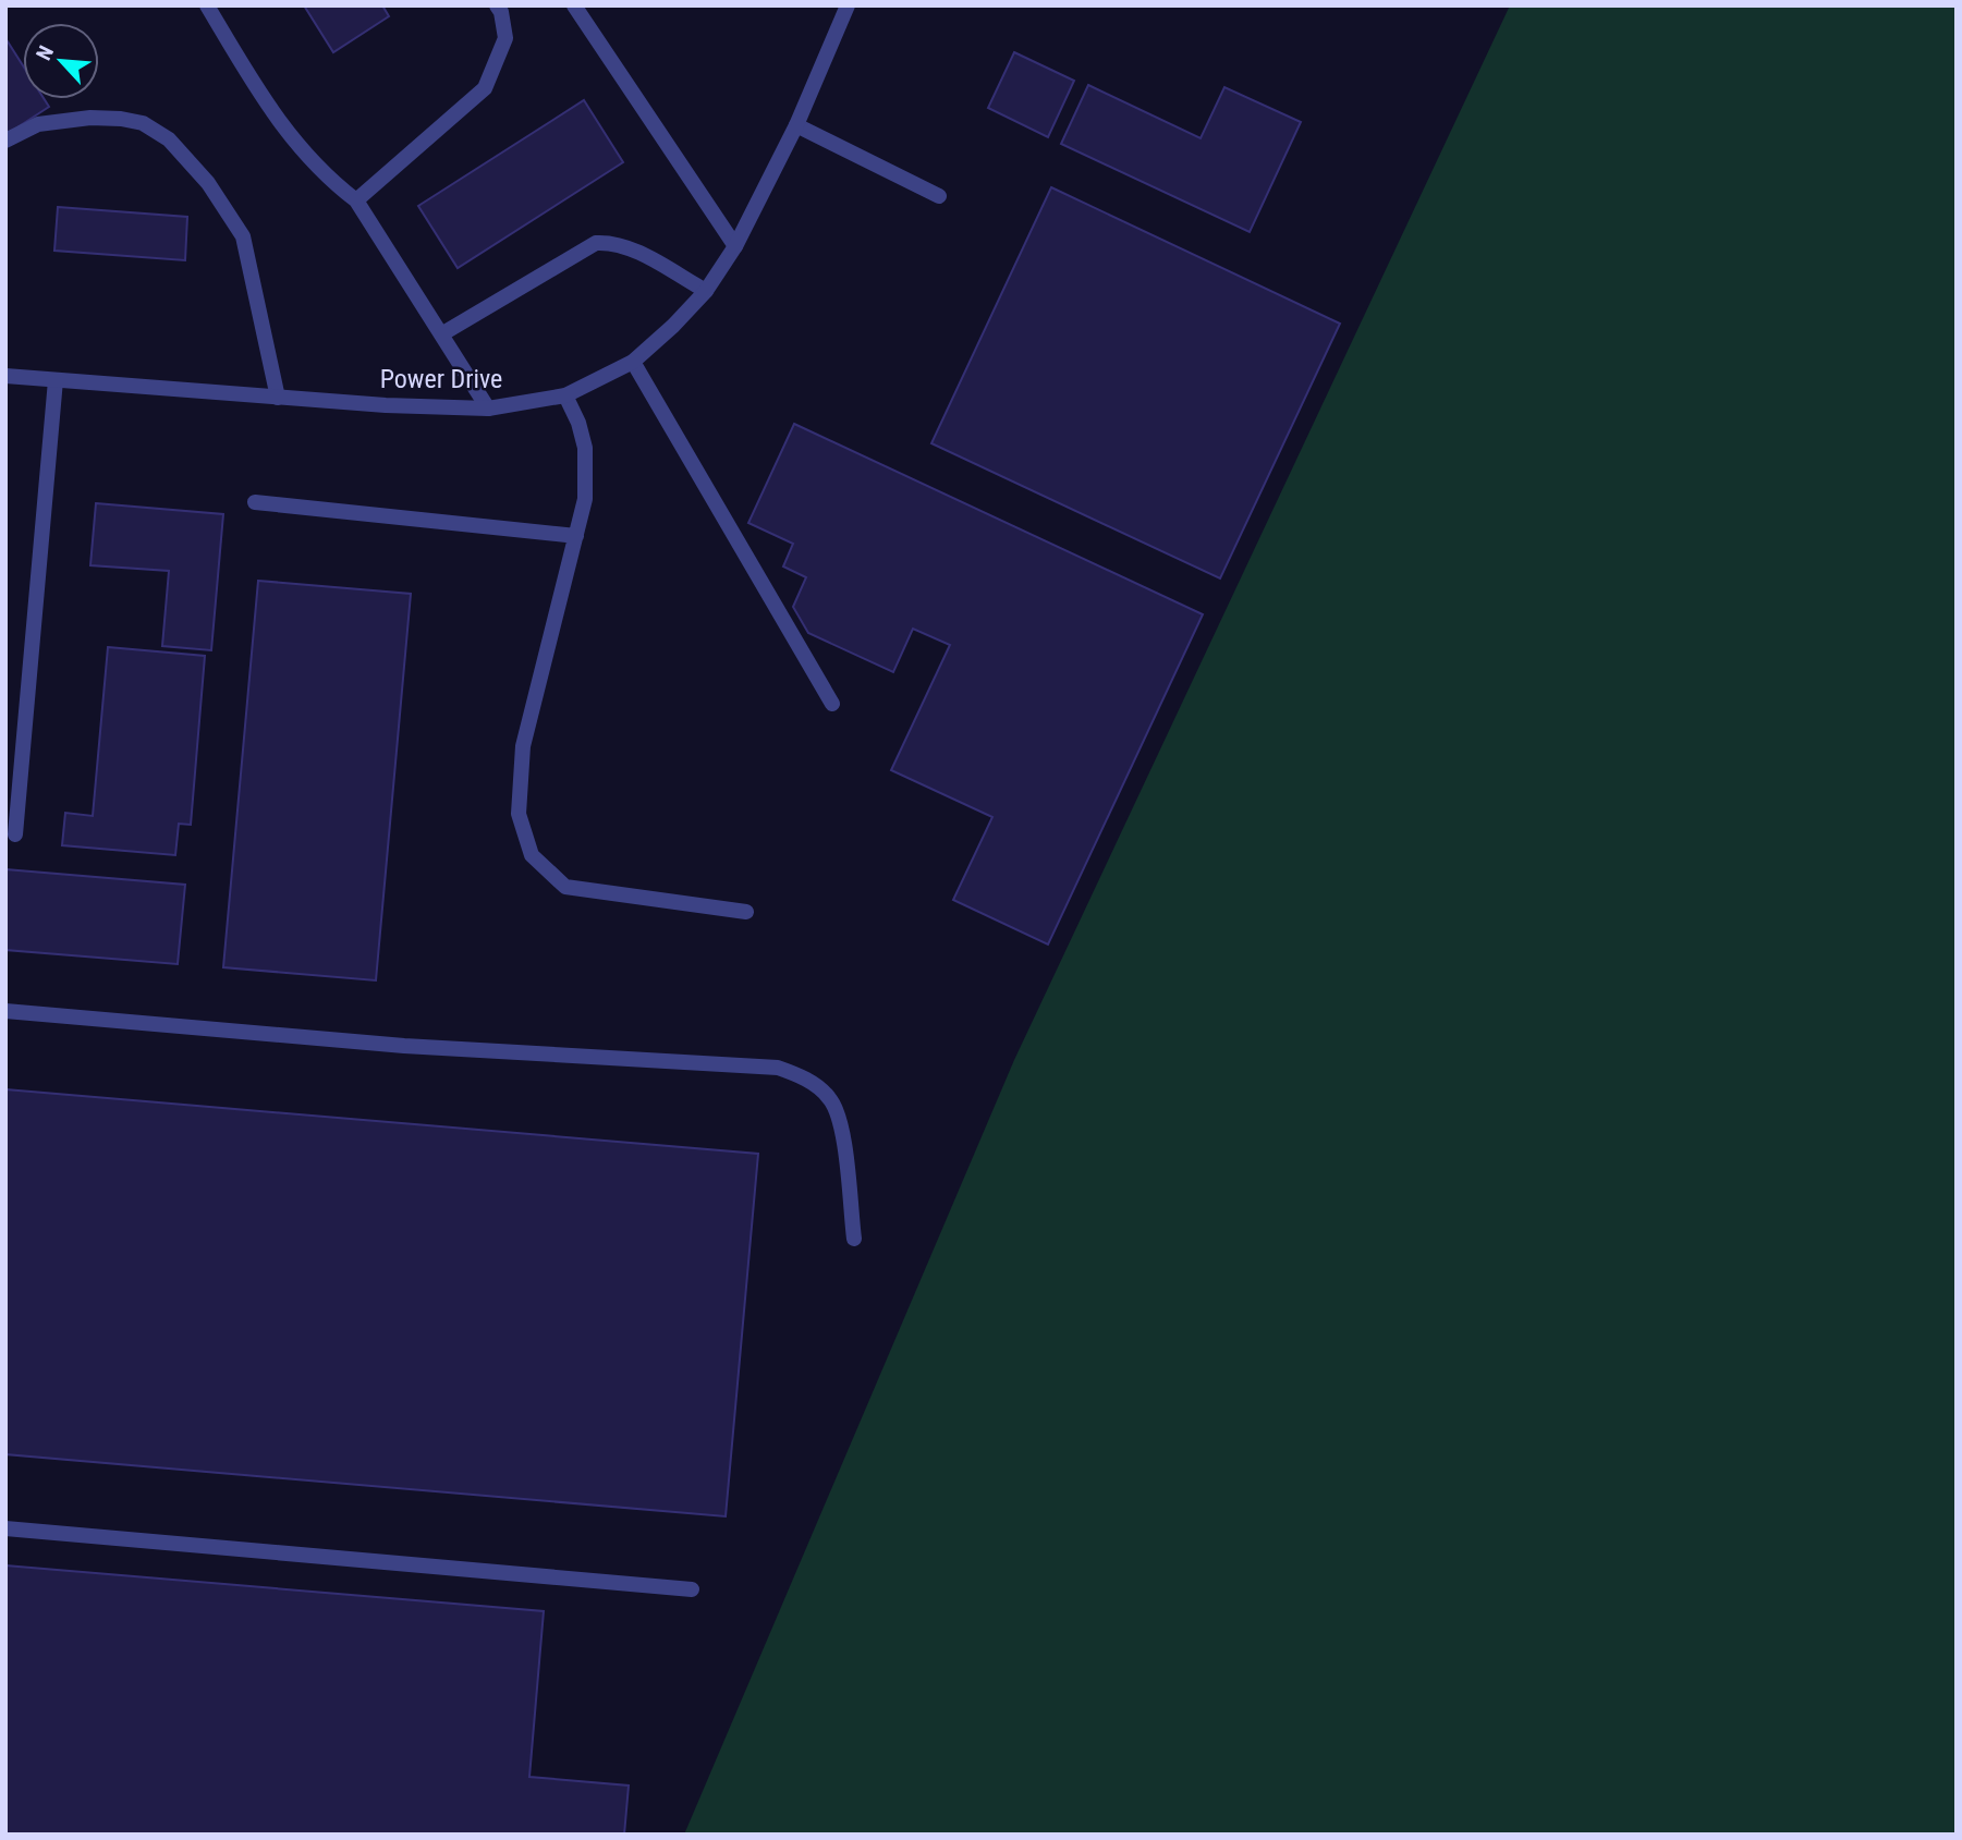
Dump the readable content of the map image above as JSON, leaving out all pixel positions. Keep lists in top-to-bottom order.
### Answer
{
  "streets": {
    "street": ["Power Drive"]
  },
  "north": "top left"
}
